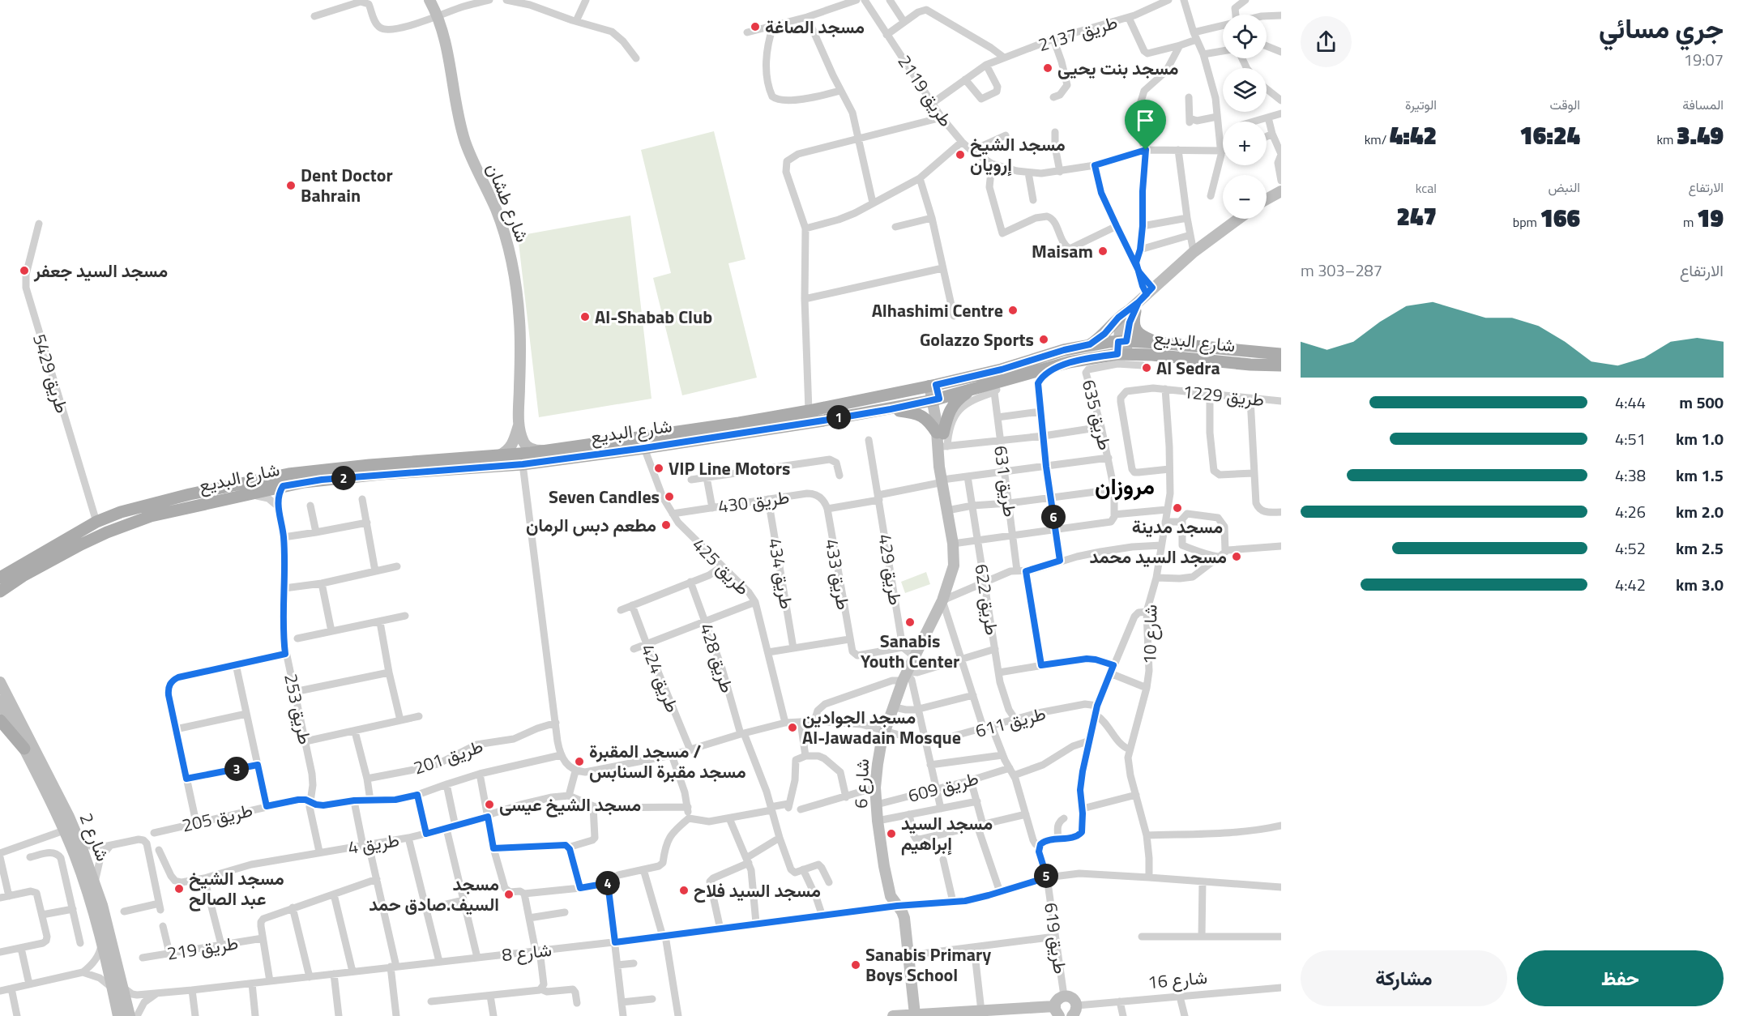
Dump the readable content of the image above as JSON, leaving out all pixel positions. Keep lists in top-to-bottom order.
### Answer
{
  "streets": {
    "main road": ["شارع البديع"],
    "street": [
      "طريق 2137",
      "طريق 2119",
      "شارع طشان",
      "طريق 5429",
      "طريق 1229",
      "طريق 635",
      "طريق 631",
      "طريق 430",
      "طريق 425",
      "طريق 429",
      "طريق 434",
      "طريق 433",
      "طريق 622",
      "شارع 10",
      "طريق 428",
      "طريق 424",
      "طريق 253",
      "طريق 611",
      "طريق 201",
      "شارع 6",
      "طريق 609",
      "طريق 205",
      "شارع 2",
      "طريق 4",
      "طريق 619",
      "طريق 219",
      "شارع 8",
      "شارع 16"
    ]
  },
  "crossings": [
    ["طريق 2137", "طريق 2119"],
    ["شارع البديع", "طريق 5429"],
    ["شارع البديع", "طريق 425"],
    ["شارع البديع", "طريق 253"],
    ["شارع البديع", "شارع 6"],
    ["طريق 1229", "شارع 10"],
    ["طريق 430", "طريق 425"],
    ["طريق 430", "طريق 434"],
    ["طريق 430", "طريق 433"],
    ["طريق 425", "طريق 611"],
    ["طريق 622", "طريق 611"],
    ["طريق 428", "طريق 611"],
    ["طريق 424", "طريق 611"],
    ["طريق 253", "طريق 205"],
    ["طريق 253", "طريق 4"],
    ["طريق 611", "شارع 6"],
    ["طريق 611", "طريق 619"],
    ["شارع 6", "طريق 609"],
    ["شارع 6", "طريق 619"],
    ["شارع 6", "شارع 8"],
    ["طريق 609", "طريق 619"],
    ["شارع 2", "شارع 8"],
    ["طريق 619", "شارع 8"],
    ["طريق 219", "شارع 8"]
  ],
  "districts": ["مروزان"],
  "places": [
    "مسجد الصاغة",
    "مسجد بنت يحيى",
    "مسجد الشيخ إرويان",
    "Dent Doctor Bahrain",
    "Maisam",
    "مسجد السيد جعفر",
    "Alhashimi Centre",
    "Al-Shabab Club",
    "Golazzo Sports",
    "Al Sedra",
    "VIP Line Motors",
    "Seven Candles",
    "مسجد مدينة",
    "مطعم دبس الرمان",
    "مسجد السيد محمد",
    "Sanabis Youth Center",
    "مسجد الجوادين Al-Jawadain Mosque",
    "مسجد المقبرة / مسجد مقبرة السنابس",
    "مسجد الشيخ عيسى",
    "مسجد السيد إبراهيم",
    "مسجد الشيخ عبد الصالح",
    "مسجد السيد فلاح",
    "مسجد السيف.صادق حمد",
    "Sanabis Primary Boys School"
  ],
  "page": {
    "heading": ["جري مسائي", "19:07"],
    "map_buttons": ["+", "−"],
    "stats": [
      ["المسافة", "3.49 km"],
      ["الوقت", "16:24"],
      ["الوتيرة", "4:42 /km"],
      ["الارتفاع", "19 m"],
      ["النبض", "166 bpm"],
      ["kcal", "247"]
    ],
    "chart": ["الارتفاع", "287–303 m"],
    "list": [
      {
        "name": "500 m",
        "note": "4:44"
      },
      {
        "name": "1.0 km",
        "note": "4:51"
      },
      {
        "name": "1.5 km",
        "note": "4:38"
      },
      {
        "name": "2.0 km",
        "note": "4:26"
      },
      {
        "name": "2.5 km",
        "note": "4:52"
      },
      {
        "name": "3.0 km",
        "note": "4:42"
      }
    ],
    "pins": [
      "1",
      "2",
      "6",
      "3",
      "5",
      "4"
    ],
    "buttons": ["حفظ", "مشاركة"]
  }
}
